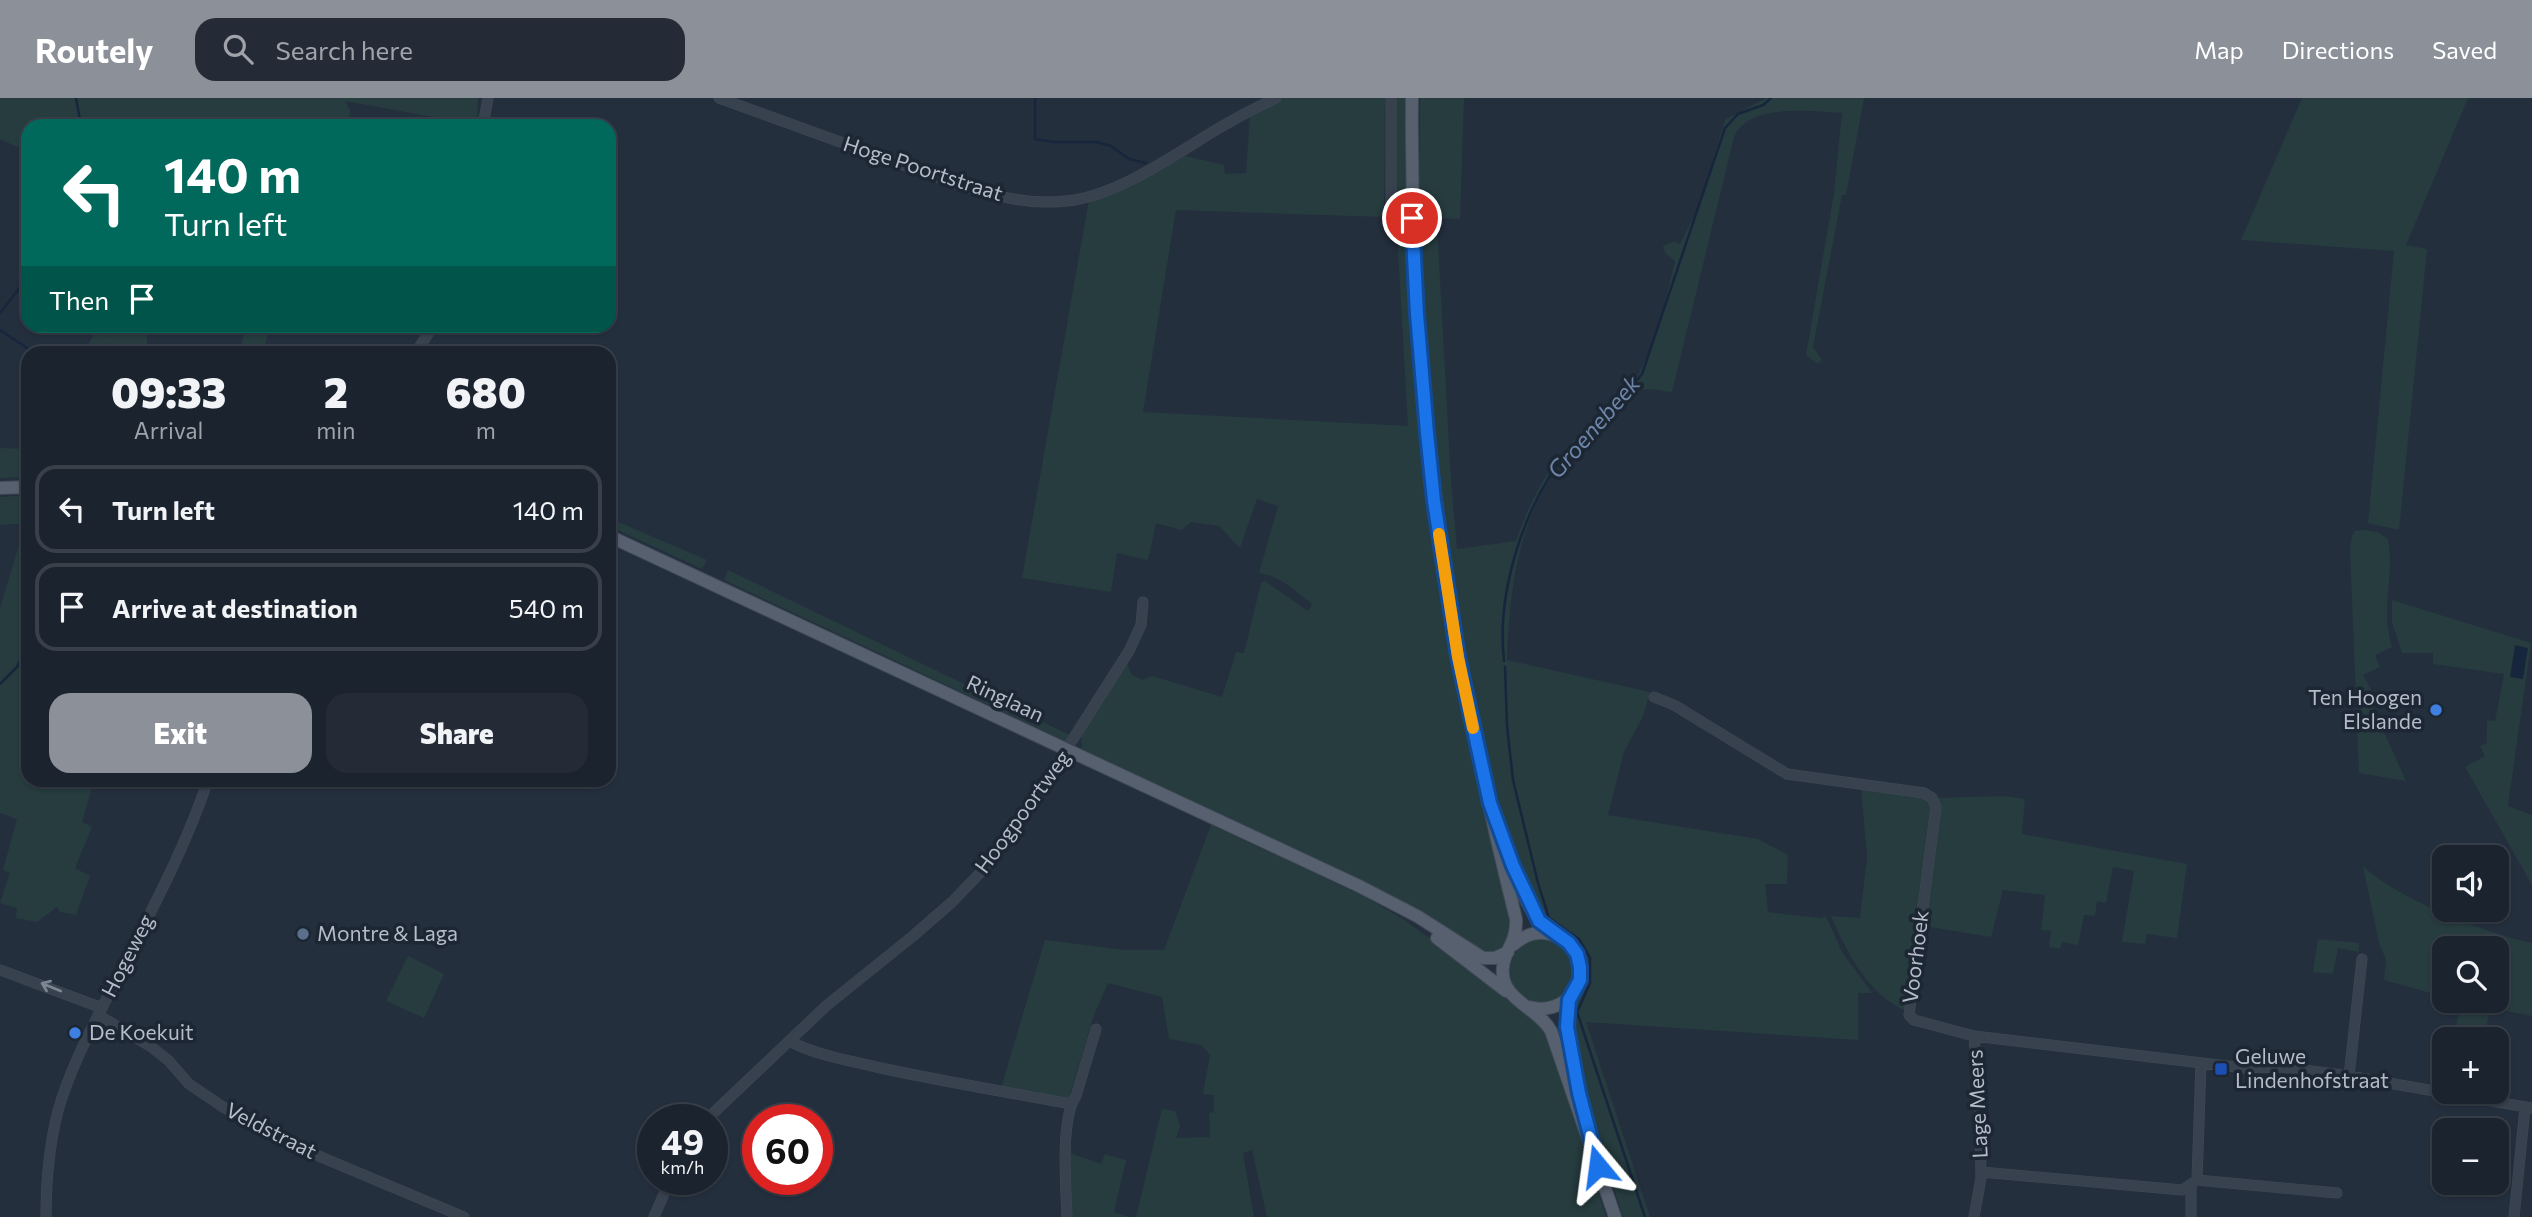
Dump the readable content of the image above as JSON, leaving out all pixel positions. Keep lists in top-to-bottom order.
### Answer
{
  "streets": {
    "main road": ["Ringlaan"],
    "street": [
      "Hoge Poortstraat",
      "Hoogpoortweg",
      "Hogeweg",
      "Voorhoek",
      "Lage Meers",
      "Veldstraat"
    ]
  },
  "crossings": [
    ["Ringlaan", "Hoogpoortweg"],
    ["Hogeweg", "Veldstraat"],
    ["Voorhoek", "Lage Meers"]
  ],
  "water": ["Groenebeek"],
  "places": {
    "other": ["Ten Hoogen Elslande", "Montre & Laga", "De Koekuit"],
    "transit": ["Geluwe Lindenhofstraat"]
  },
  "page": {
    "header": "Routely",
    "search": "Search here",
    "nav": ["Map", "Directions", "Saved"],
    "turn": ["140 m", "Turn left"],
    "then": "Then",
    "eta": [
      "09:33",
      "Arrival",
      "2",
      "min",
      "680",
      "m"
    ],
    "list": [
      {
        "name": "Turn left",
        "value": "140 m"
      },
      {
        "name": "Arrive at destination",
        "value": "540 m"
      }
    ],
    "buttons": ["Exit", "Share"],
    "map_buttons": ["+", "−"],
    "speed": "49 km/h",
    "limit": "60"
  }
}
